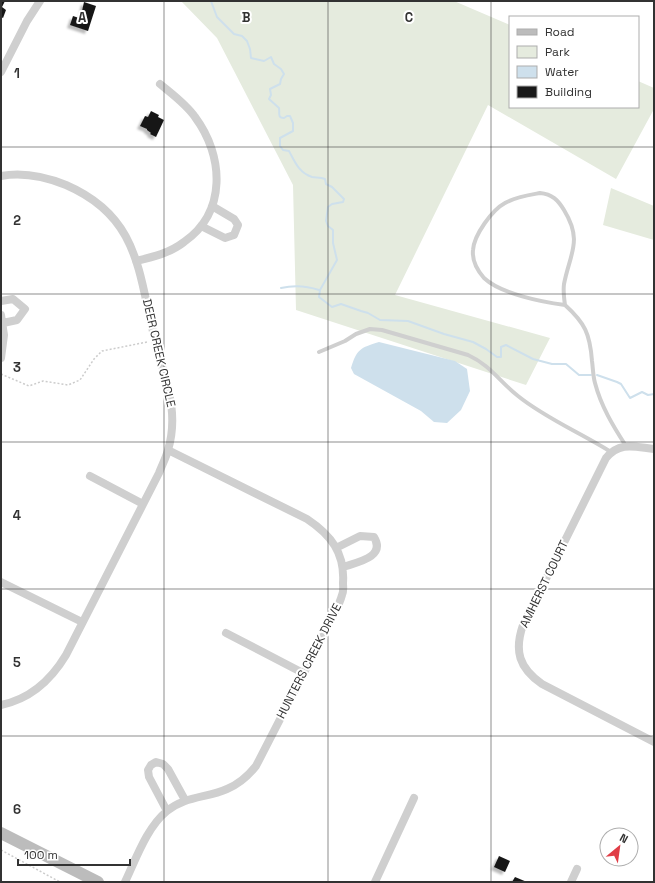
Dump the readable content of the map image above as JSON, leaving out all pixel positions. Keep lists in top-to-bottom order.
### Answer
{
  "streets": {
    "street": ["DEER CREEK CIRCLE", "AMHERST COURT", "HUNTERS CREEK DRIVE"]
  },
  "crossings": [
    ["DEER CREEK CIRCLE", "HUNTERS CREEK DRIVE"]
  ],
  "legend": [
    "Road",
    "Park",
    "Water",
    "Building"
  ],
  "scale_bar": "100 m",
  "north": "top right",
  "grid": {
    "columns": ["A", "B", "C"],
    "rows": [
      "1",
      "2",
      "3",
      "4",
      "5",
      "6"
    ]
  }
}
